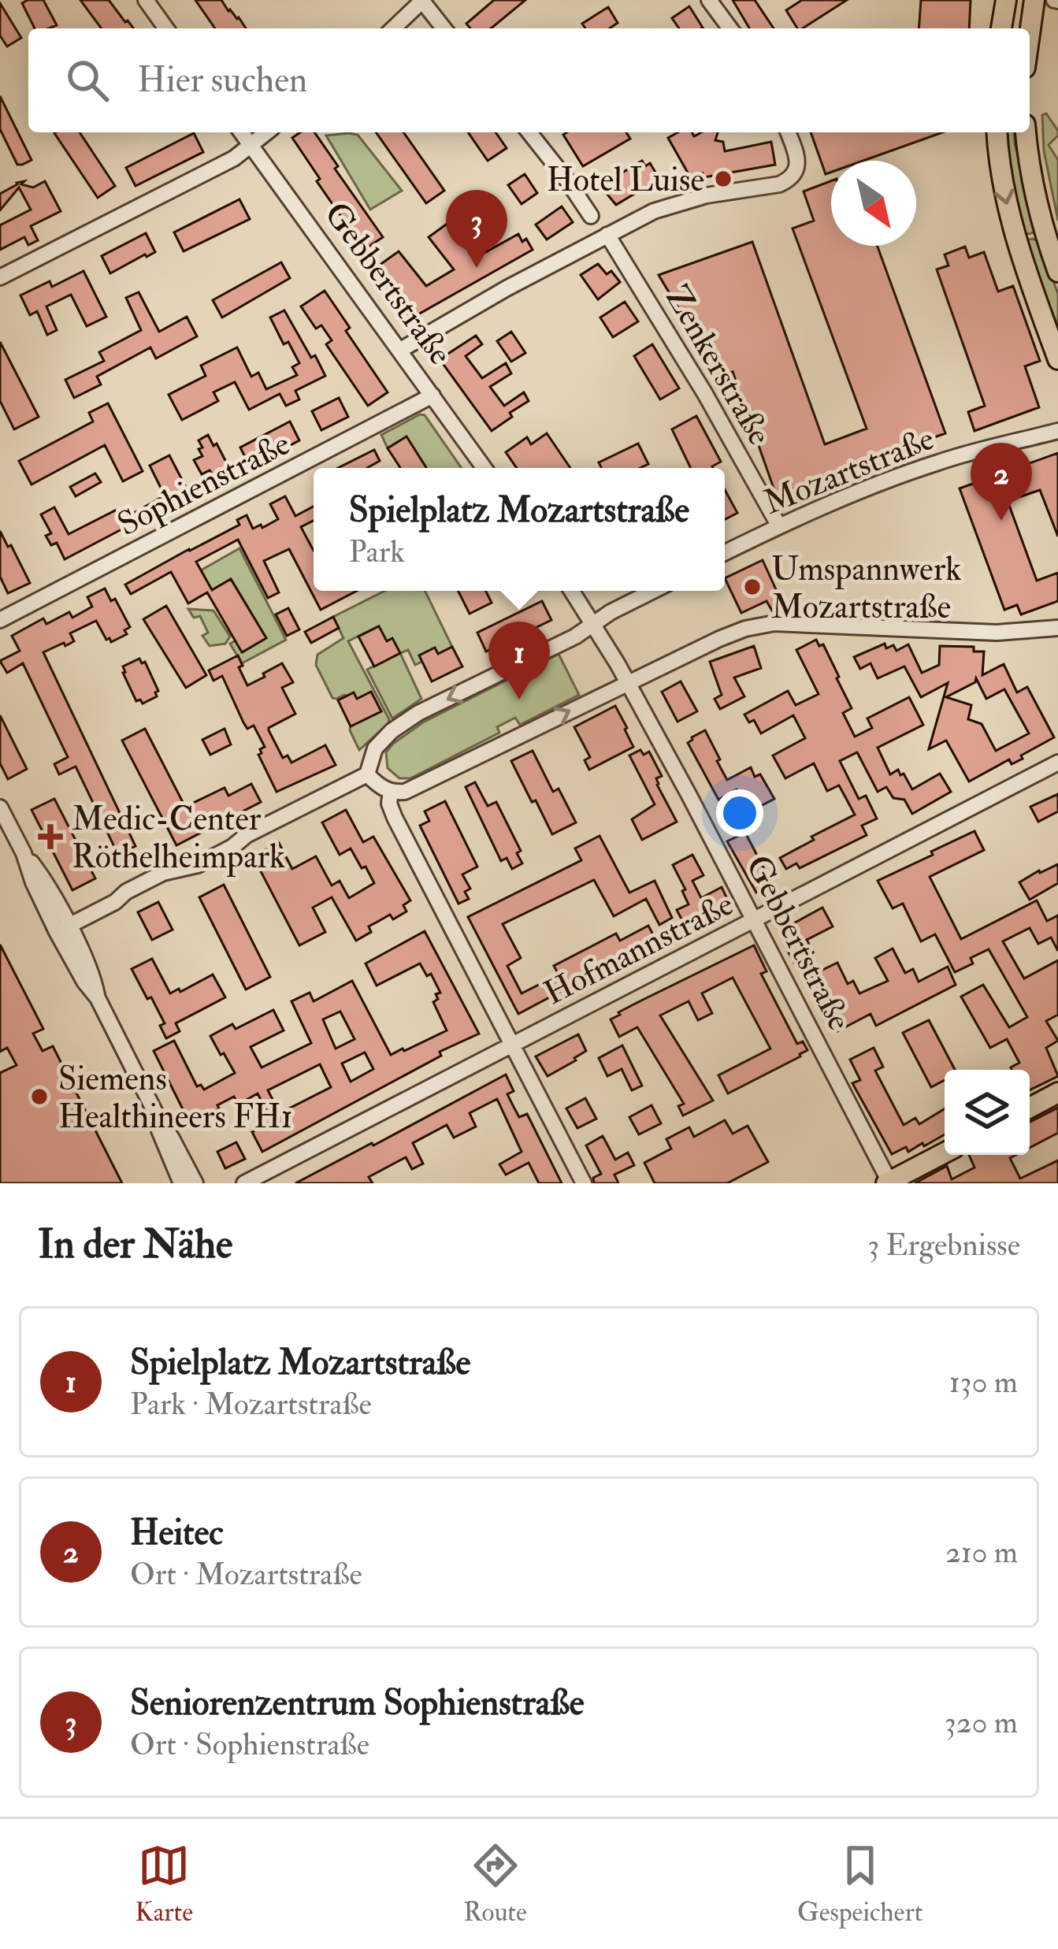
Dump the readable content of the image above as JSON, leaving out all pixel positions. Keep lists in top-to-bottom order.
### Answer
{
  "streets": {
    "street": [
      "Gebbertstraße",
      "Zenkerstraße",
      "Mozartstraße",
      "Sophienstraße",
      "Hofmannstraße"
    ]
  },
  "crossings": [
    ["Gebbertstraße", "Sophienstraße"],
    ["Gebbertstraße", "Hofmannstraße"],
    ["Zenkerstraße", "Mozartstraße"]
  ],
  "places": {
    "other": ["Hotel Luise", "Umspannwerk Mozartstraße", "Siemens Healthineers FH1"],
    "health": ["Medic-Center Röthelheimpark"]
  },
  "north": "bottom right",
  "page": {
    "search": "Hier suchen",
    "pins": ["3", "2", "1"],
    "popup": ["Spielplatz Mozartstraße", "Park"],
    "heading": ["In der Nähe", "3 Ergebnisse"],
    "list": [
      {
        "mark": "1",
        "name": "Spielplatz Mozartstraße",
        "note": "Park · Mozartstraße",
        "value": "130 m"
      },
      {
        "mark": "2",
        "name": "Heitec",
        "note": "Ort · Mozartstraße",
        "value": "210 m"
      },
      {
        "mark": "3",
        "name": "Seniorenzentrum Sophienstraße",
        "note": "Ort · Sophienstraße",
        "value": "320 m"
      }
    ],
    "nav": ["Karte", "Route", "Gespeichert"]
  }
}
